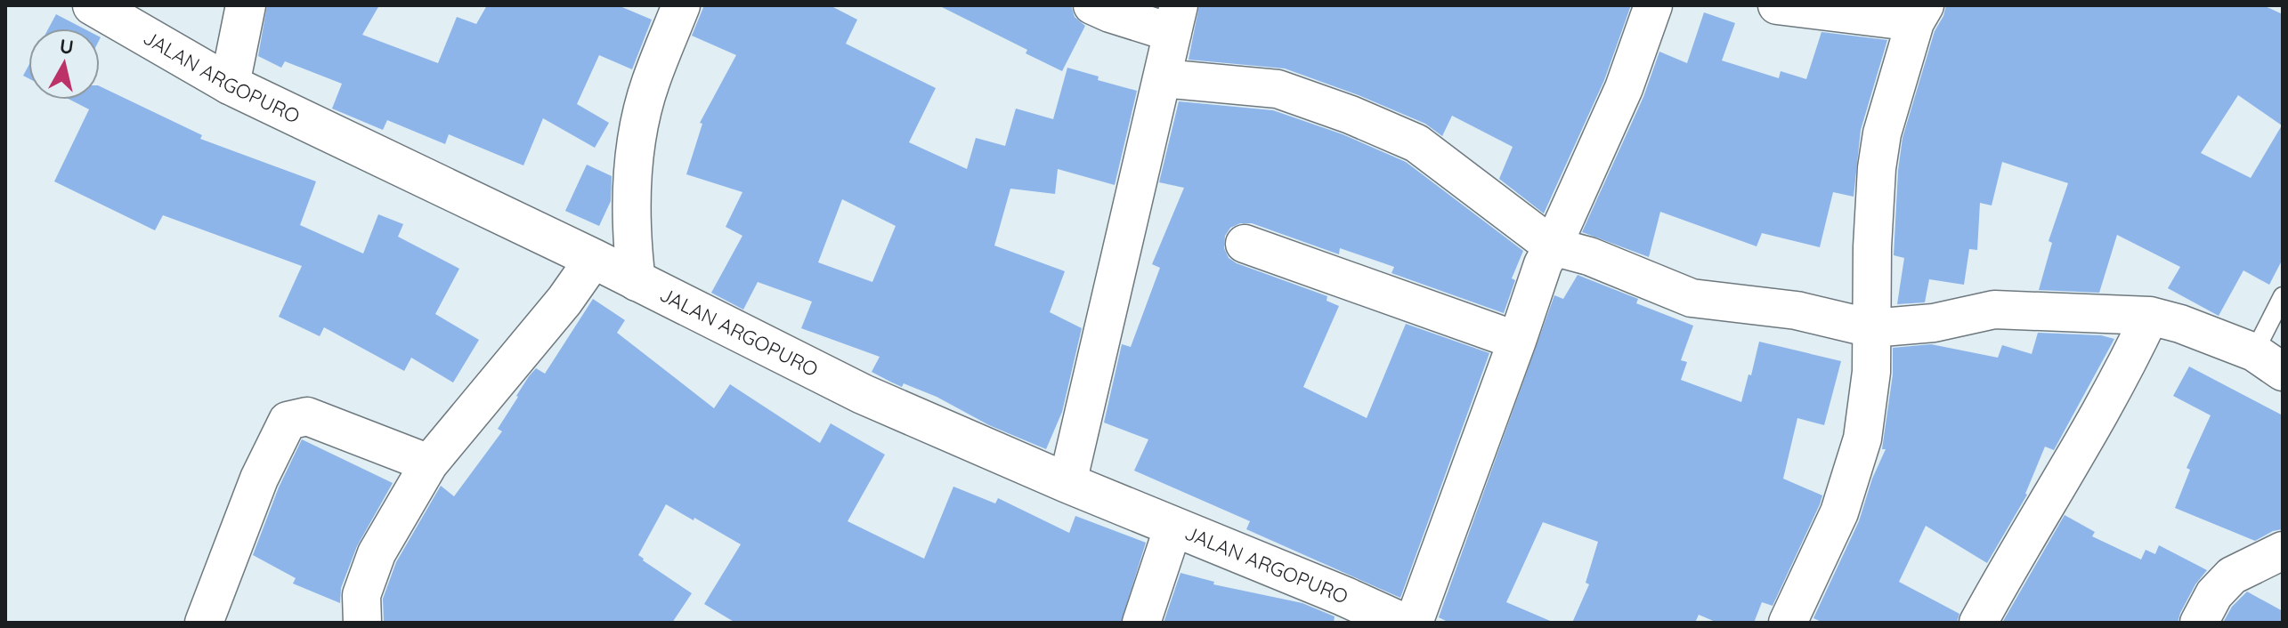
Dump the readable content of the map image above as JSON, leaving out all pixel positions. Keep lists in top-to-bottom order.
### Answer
{
  "streets": {
    "street": ["JALAN ARGOPURO"]
  },
  "north": "top"
}
